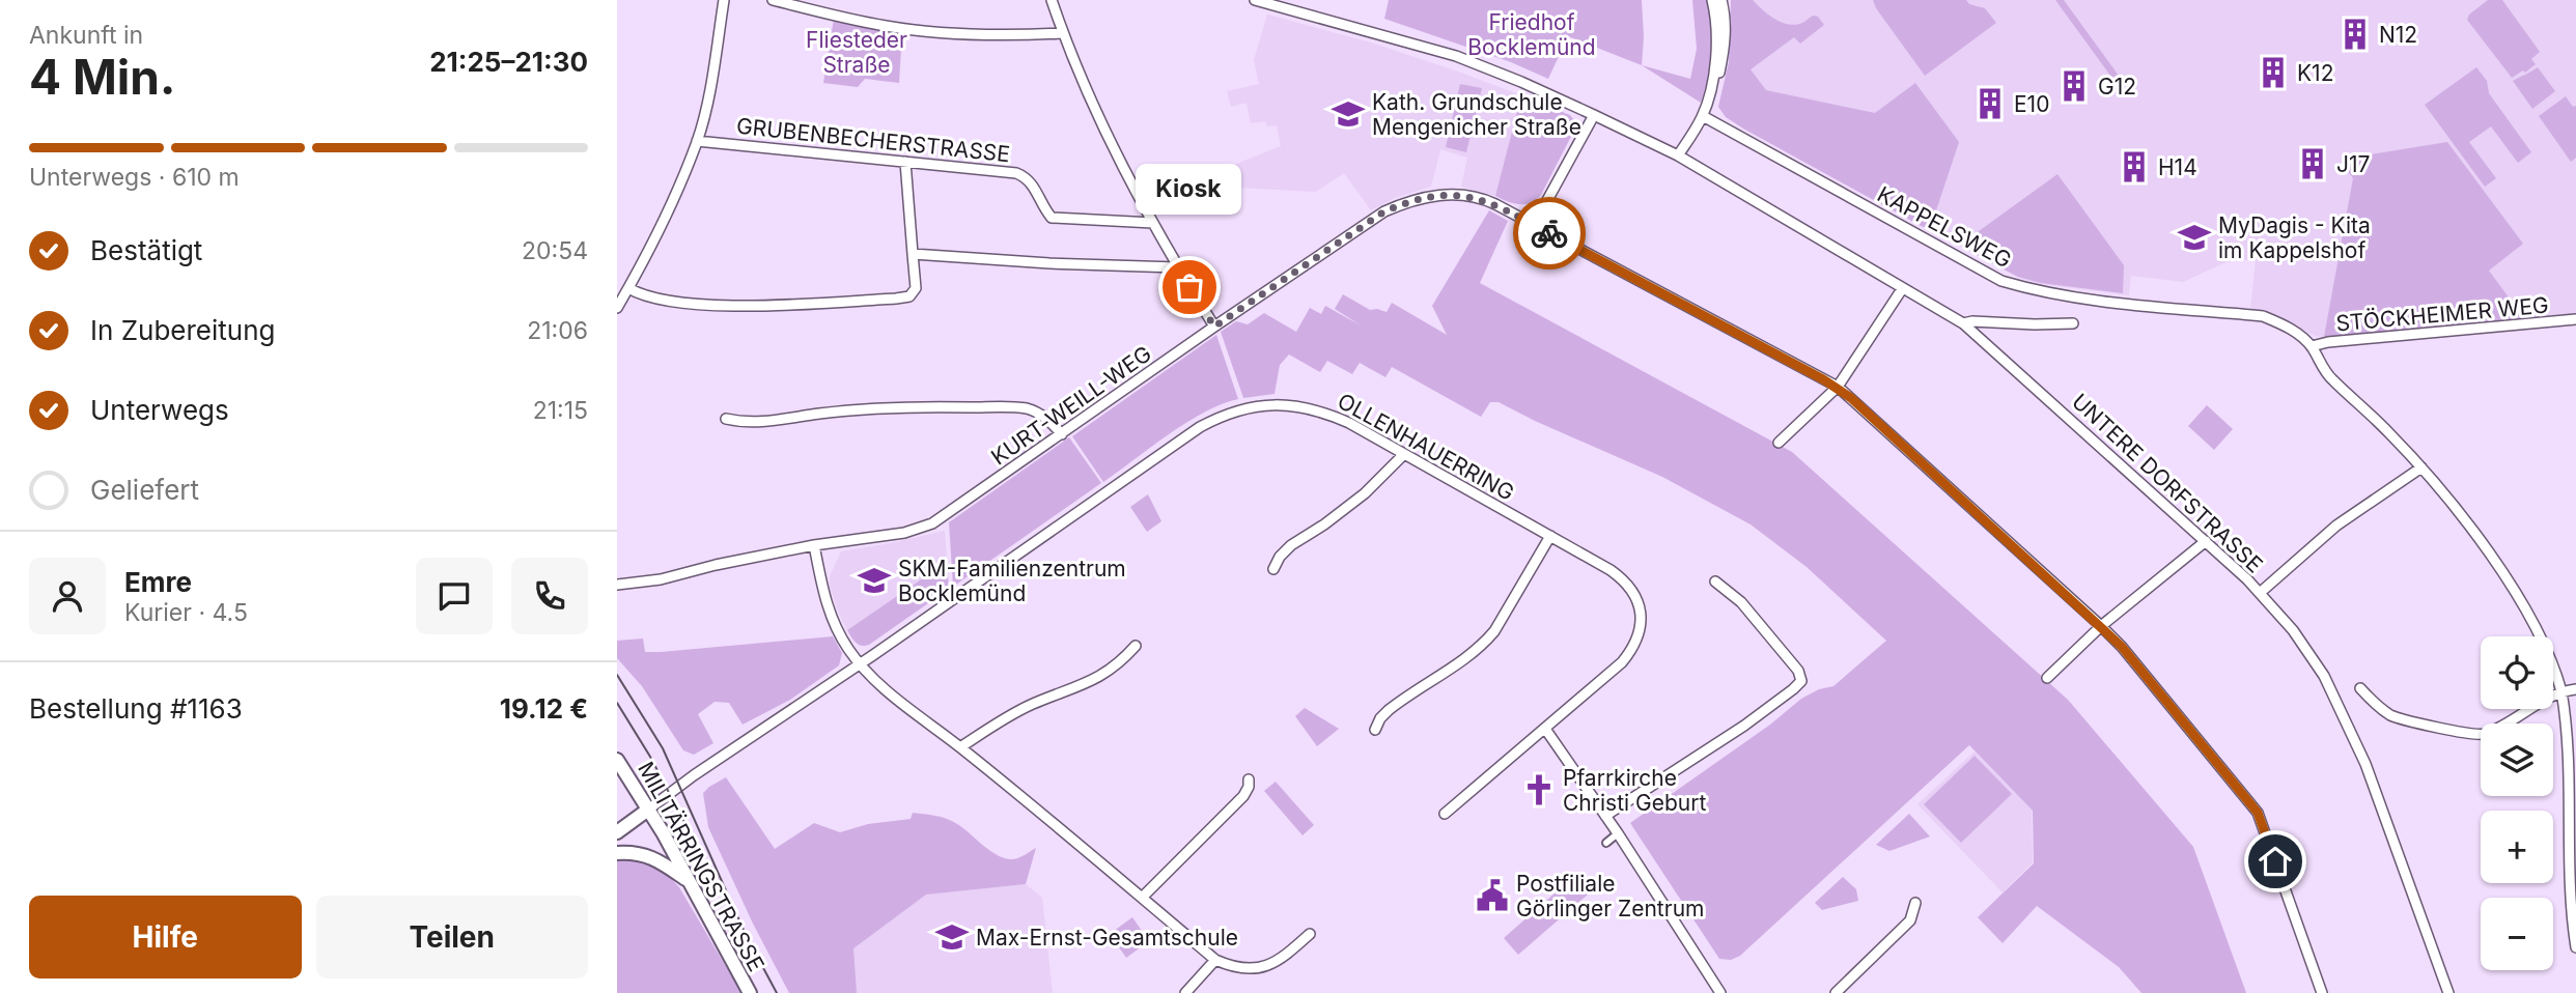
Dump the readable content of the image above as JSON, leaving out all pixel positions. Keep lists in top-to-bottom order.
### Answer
{
  "streets": {
    "main road": ["MILITÄRRINGSTRASSE"],
    "street": [
      "GRUBENBECHERSTRASSE",
      "KAPPELSWEG",
      "STÖCKHEIMER WEG",
      "KURT-WEILL-WEG",
      "OLLENHAUERRING",
      "UNTERE DORFSTRASSE"
    ]
  },
  "crossings": [
    ["KAPPELSWEG", "STÖCKHEIMER WEG"],
    ["OLLENHAUERRING", "MILITÄRRINGSTRASSE"]
  ],
  "parks": ["Friedhof Bocklemünd", "Fliesteder Straße"],
  "places": {
    "building": [
      "N12",
      "K12",
      "G12",
      "E10",
      "J17",
      "H14"
    ],
    "school or university": [
      "Kath. Grundschule Mengenicher Straße",
      "MyDagis - Kita im Kappelshof",
      "SKM-Familienzentrum Bocklemünd",
      "Max-Ernst-Gesamtschule"
    ],
    "other": ["Kiosk"],
    "church": ["Pfarrkirche Christi Geburt"],
    "public building": ["Postfiliale Görlinger Zentrum"]
  },
  "page": {
    "heading": ["4 Min.", "Ankunft in", "21:25–21:30"],
    "panel": [
      "Emre",
      "Kurier · 4.5",
      "Bestellung #1163",
      "19.12 €"
    ],
    "bar": "Unterwegs · 610 m",
    "bubble": "Kiosk",
    "list": [
      ["Bestätigt", "20:54"],
      ["In Zubereitung", "21:06"],
      ["Unterwegs", "21:15"],
      "Geliefert"
    ],
    "map_buttons": ["+", "−"],
    "buttons": ["Hilfe", "Teilen"]
  }
}
